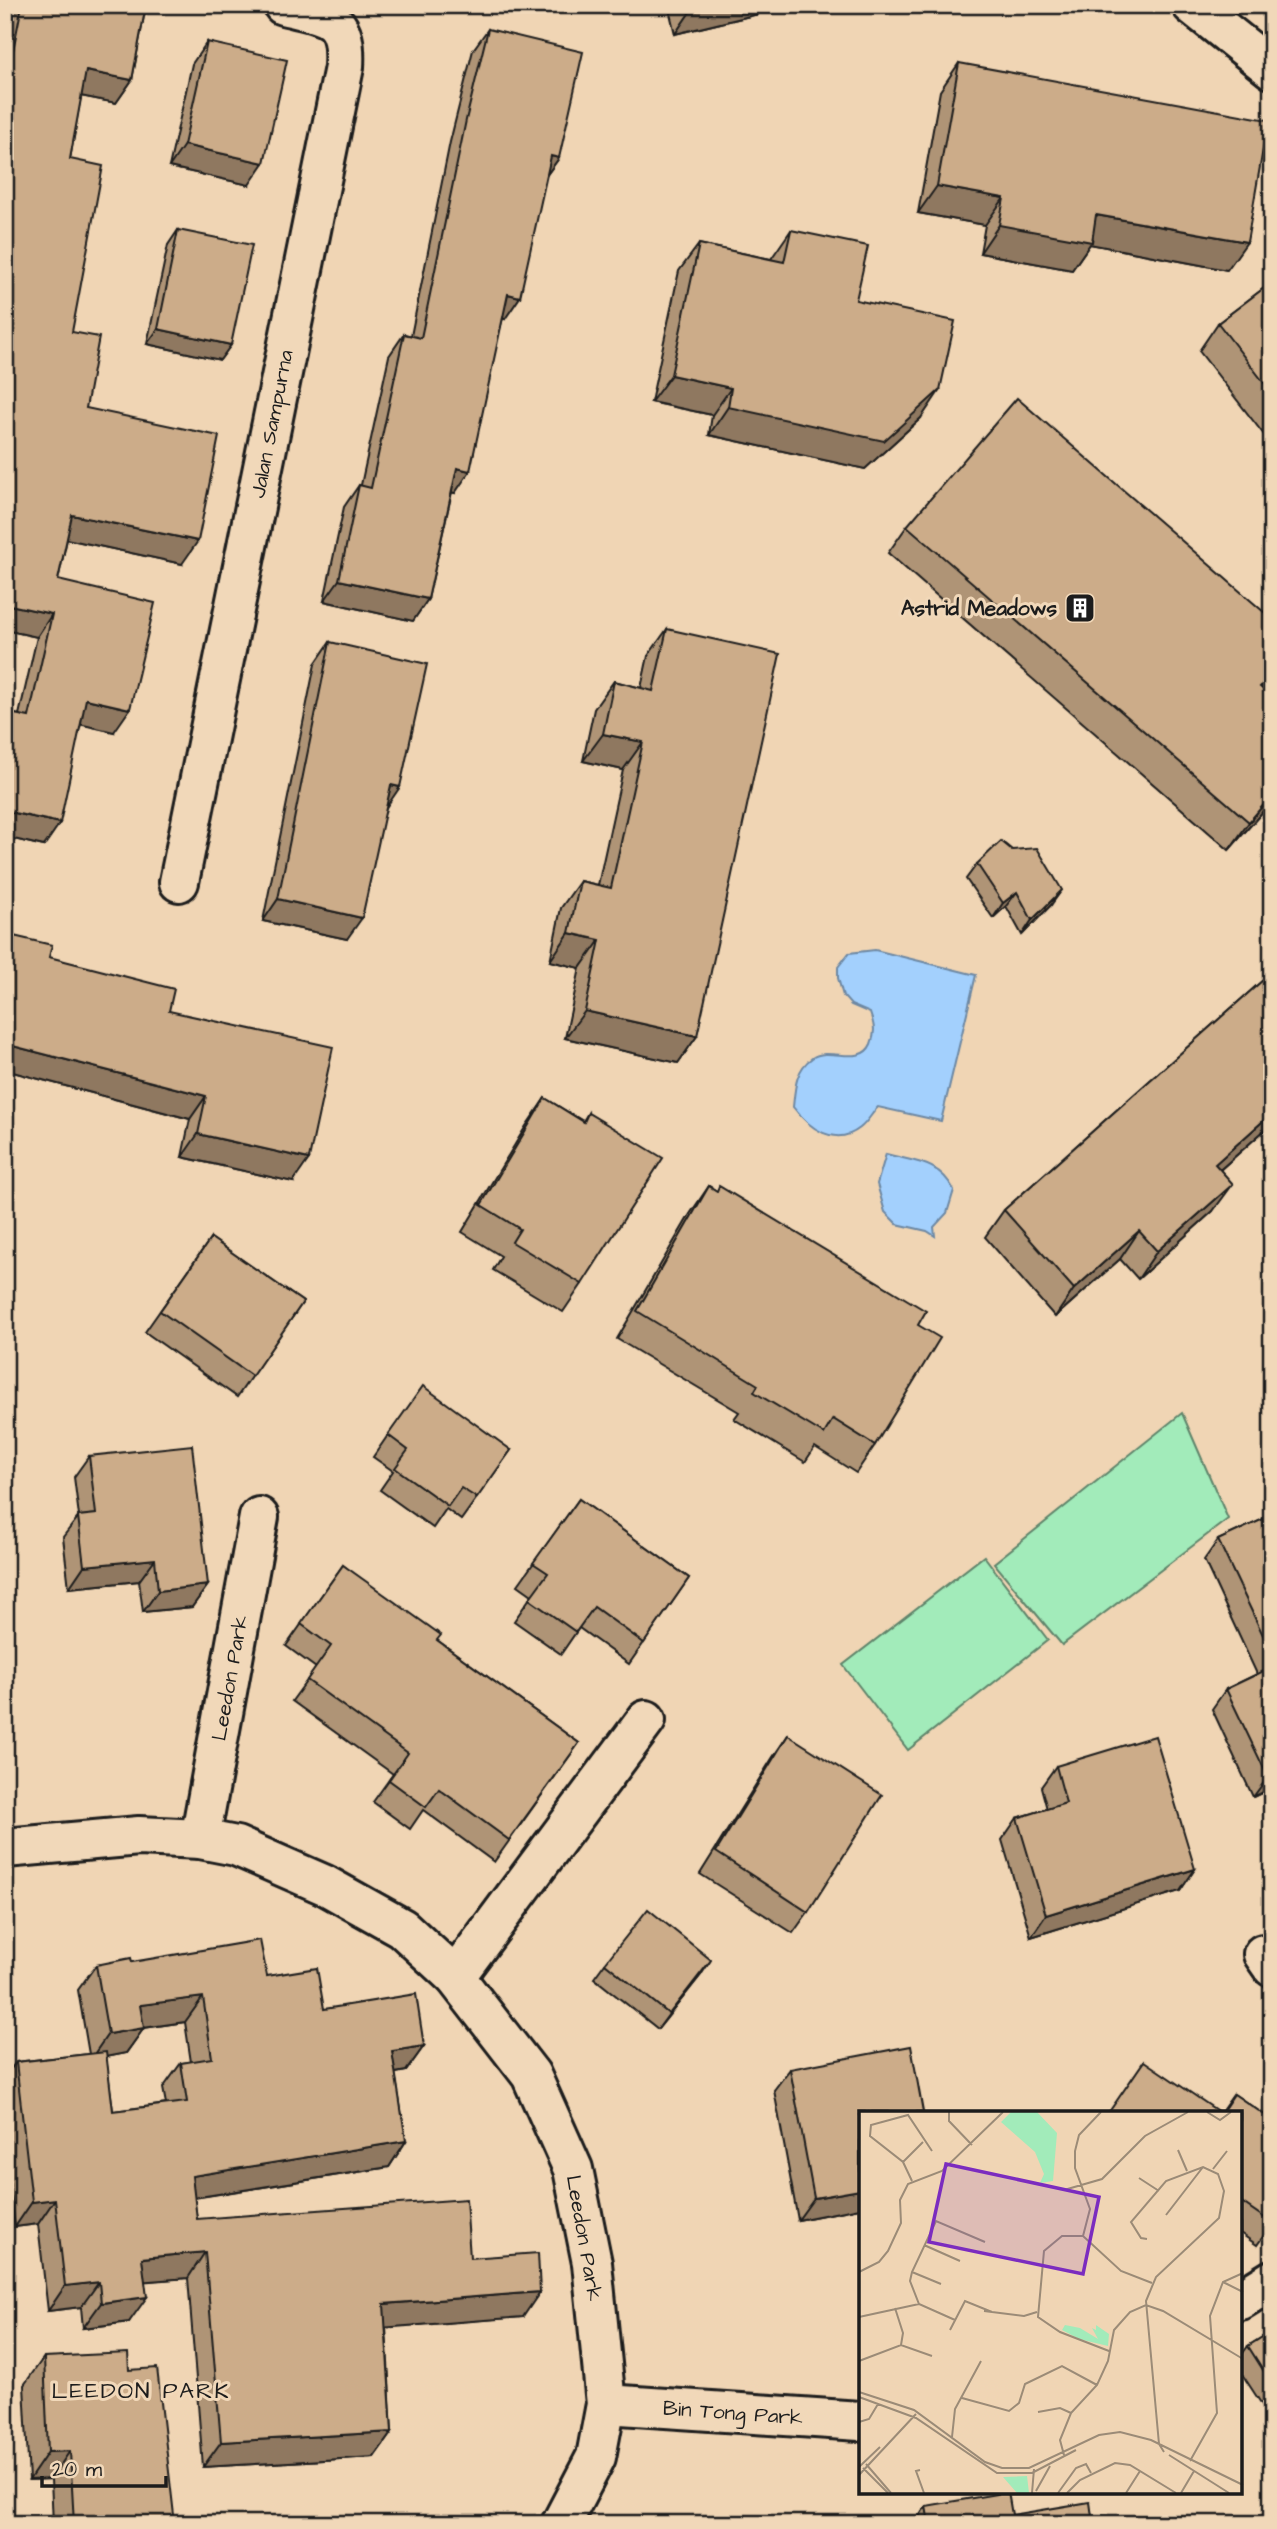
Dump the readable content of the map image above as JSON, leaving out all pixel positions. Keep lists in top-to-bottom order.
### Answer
{
  "streets": {
    "street": ["Jalan Sampurna", "Leedon Park", "Bin Tong Park"]
  },
  "crossings": [
    ["Leedon Park", "Bin Tong Park"]
  ],
  "districts": ["LEEDON PARK"],
  "places": {
    "building": ["Astrid Meadows"]
  },
  "scale_bar": "20 m"
}
